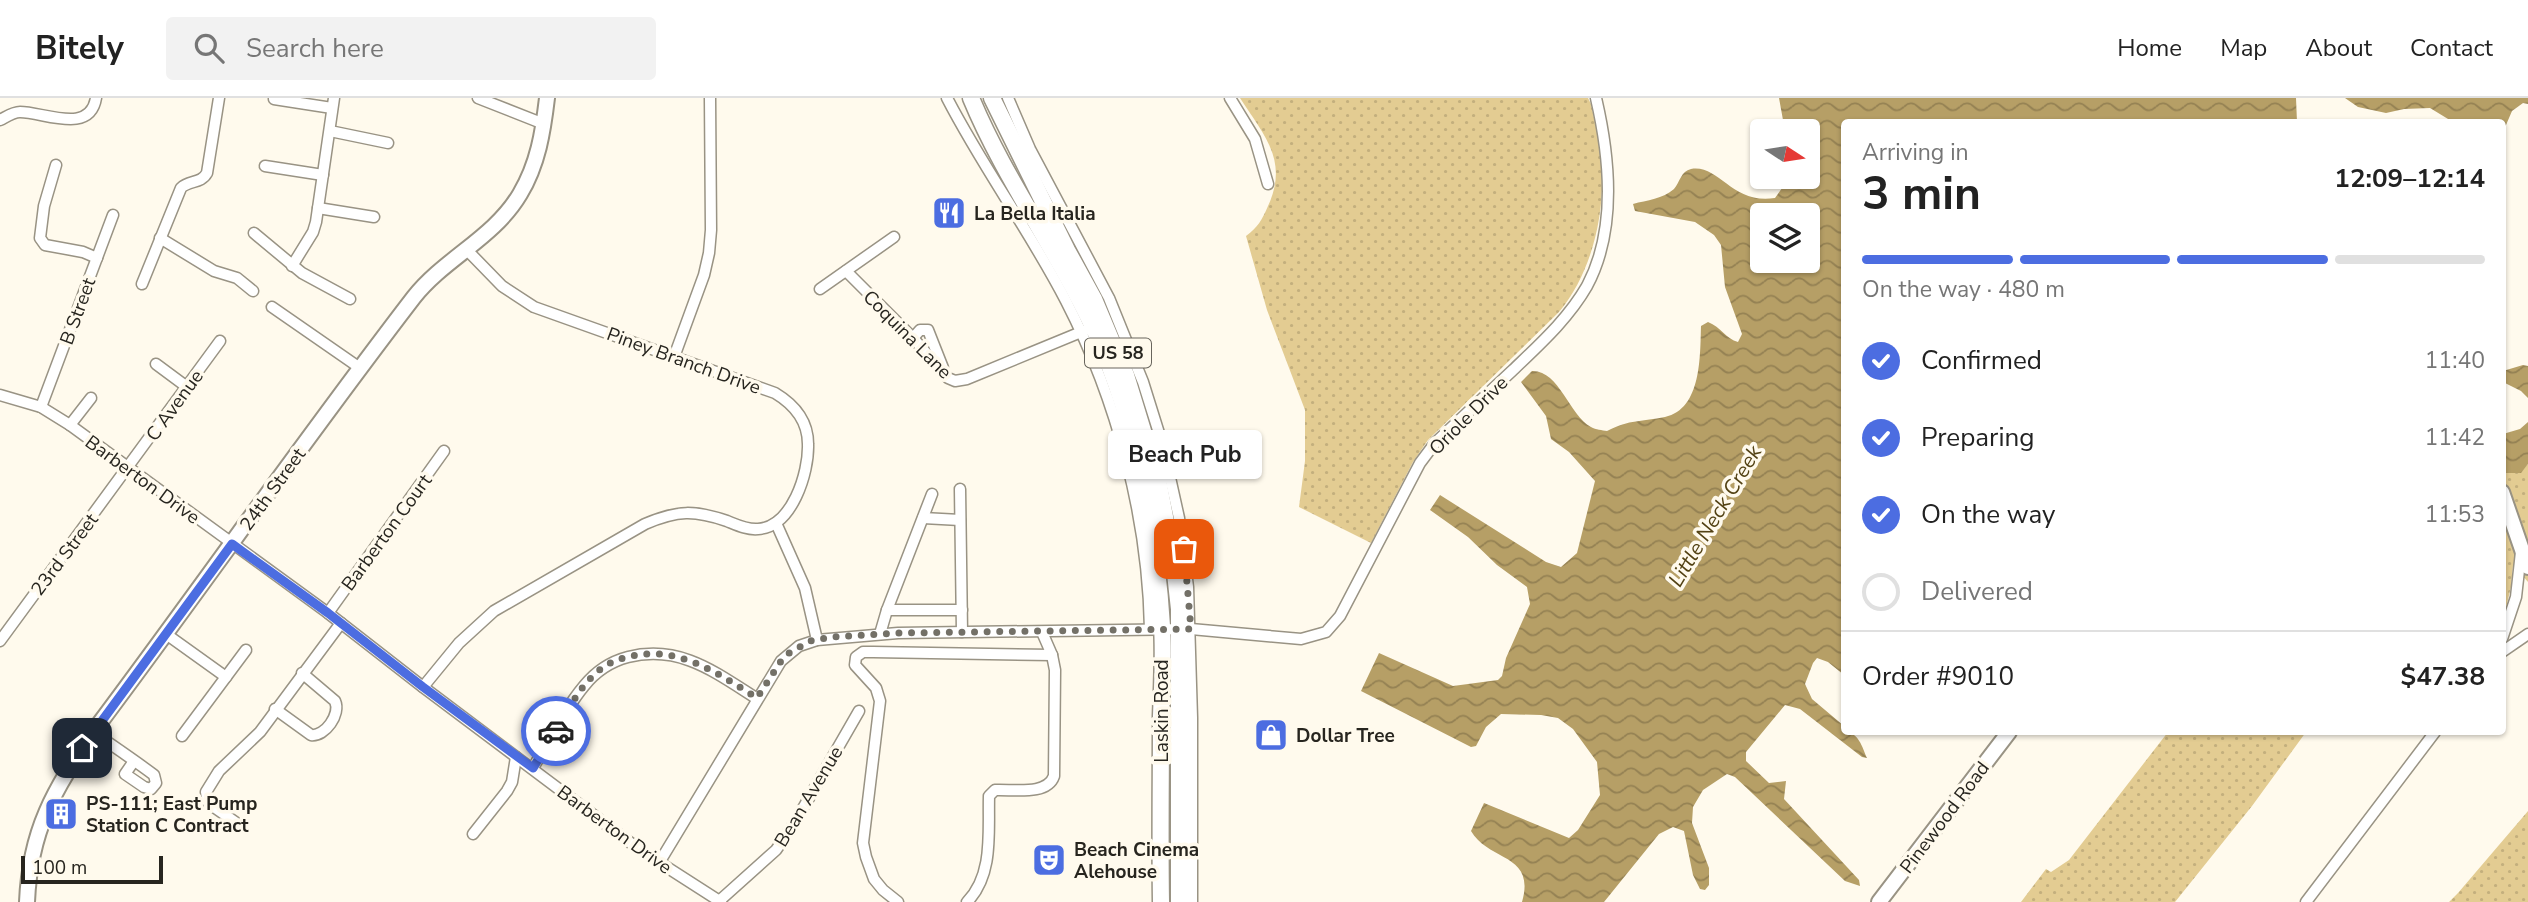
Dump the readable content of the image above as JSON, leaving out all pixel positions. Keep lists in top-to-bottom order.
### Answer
{
  "streets": {
    "main road": ["US 58", "Laskin Road"],
    "street": [
      "B Street",
      "Coquina Lane",
      "Piney Branch Drive",
      "C Avenue",
      "Oriole Drive",
      "Barberton Drive",
      "24th Street",
      "Barberton Court",
      "23rd Street",
      "Bean Avenue",
      "Pinewood Road"
    ]
  },
  "crossings": [
    ["B Street", "Barberton Drive"],
    ["Coquina Lane", "Laskin Road"],
    ["Piney Branch Drive", "24th Street"],
    ["C Avenue", "Barberton Drive"],
    ["C Avenue", "23rd Street"],
    ["Oriole Drive", "Laskin Road"],
    ["Barberton Drive", "24th Street"],
    ["Barberton Drive", "Barberton Court"],
    ["Barberton Drive", "23rd Street"],
    ["Barberton Drive", "Bean Avenue"]
  ],
  "water": ["Little Neck Creek"],
  "places": {
    "restaurant": ["La Bella Italia"],
    "other": ["Beach Pub"],
    "shop": ["Dollar Tree"],
    "building": ["PS-111; East Pump Station C Contract"],
    "theatre": ["Beach Cinema Alehouse"]
  },
  "scale_bar": "100 m",
  "north": "right",
  "page": {
    "header": "Bitely",
    "search": "Search here",
    "nav": [
      "Home",
      "Map",
      "About",
      "Contact"
    ],
    "heading": ["3 min", "Arriving in", "12:09–12:14"],
    "panel": ["Order #9010", "$47.38"],
    "bar": "On the way · 480 m",
    "list": [
      ["Confirmed", "11:40"],
      ["Preparing", "11:42"],
      ["On the way", "11:53"],
      "Delivered"
    ],
    "bubble": "Beach Pub",
    "scale": "100 m"
  }
}
